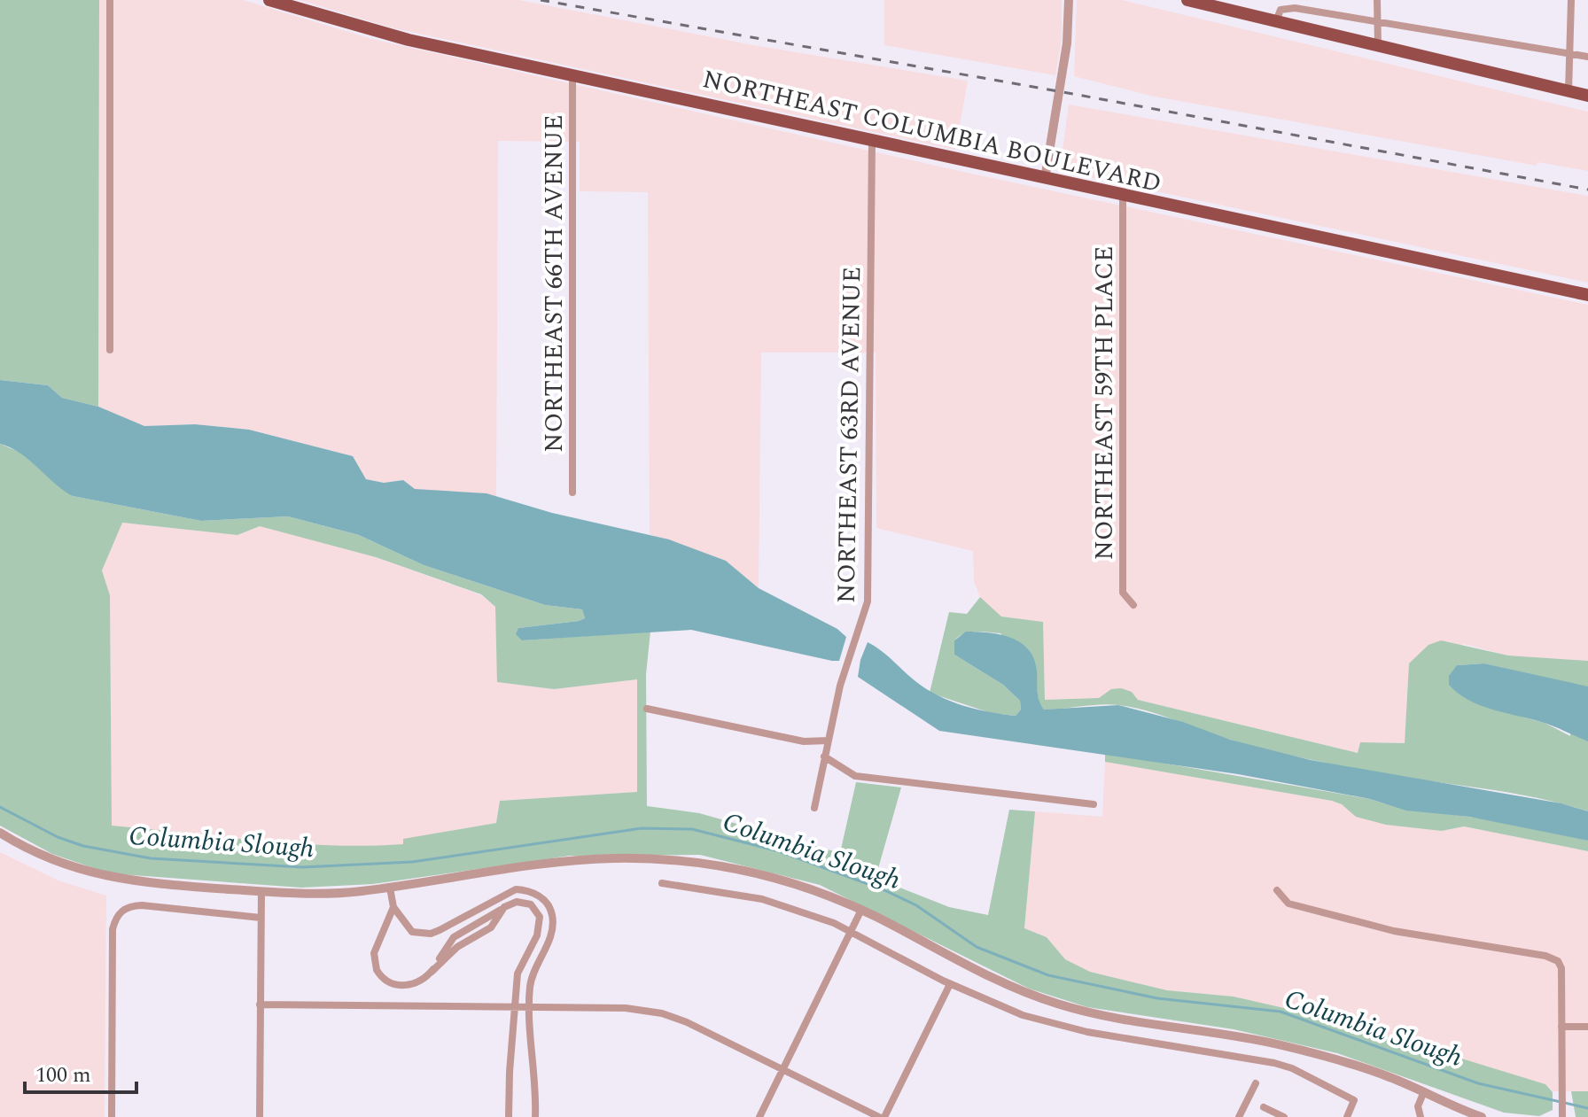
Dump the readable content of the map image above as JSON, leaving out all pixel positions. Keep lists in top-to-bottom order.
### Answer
{
  "streets": {
    "main road": ["NORTHEAST COLUMBIA BOULEVARD"],
    "street": ["NORTHEAST 66TH AVENUE", "NORTHEAST 59TH PLACE", "NORTHEAST 63RD AVENUE"]
  },
  "crossings": [
    ["NORTHEAST COLUMBIA BOULEVARD", "NORTHEAST 66TH AVENUE"],
    ["NORTHEAST COLUMBIA BOULEVARD", "NORTHEAST 59TH PLACE"],
    ["NORTHEAST COLUMBIA BOULEVARD", "NORTHEAST 63RD AVENUE"]
  ],
  "water": ["Columbia Slough"],
  "scale_bar": "100 m"
}
